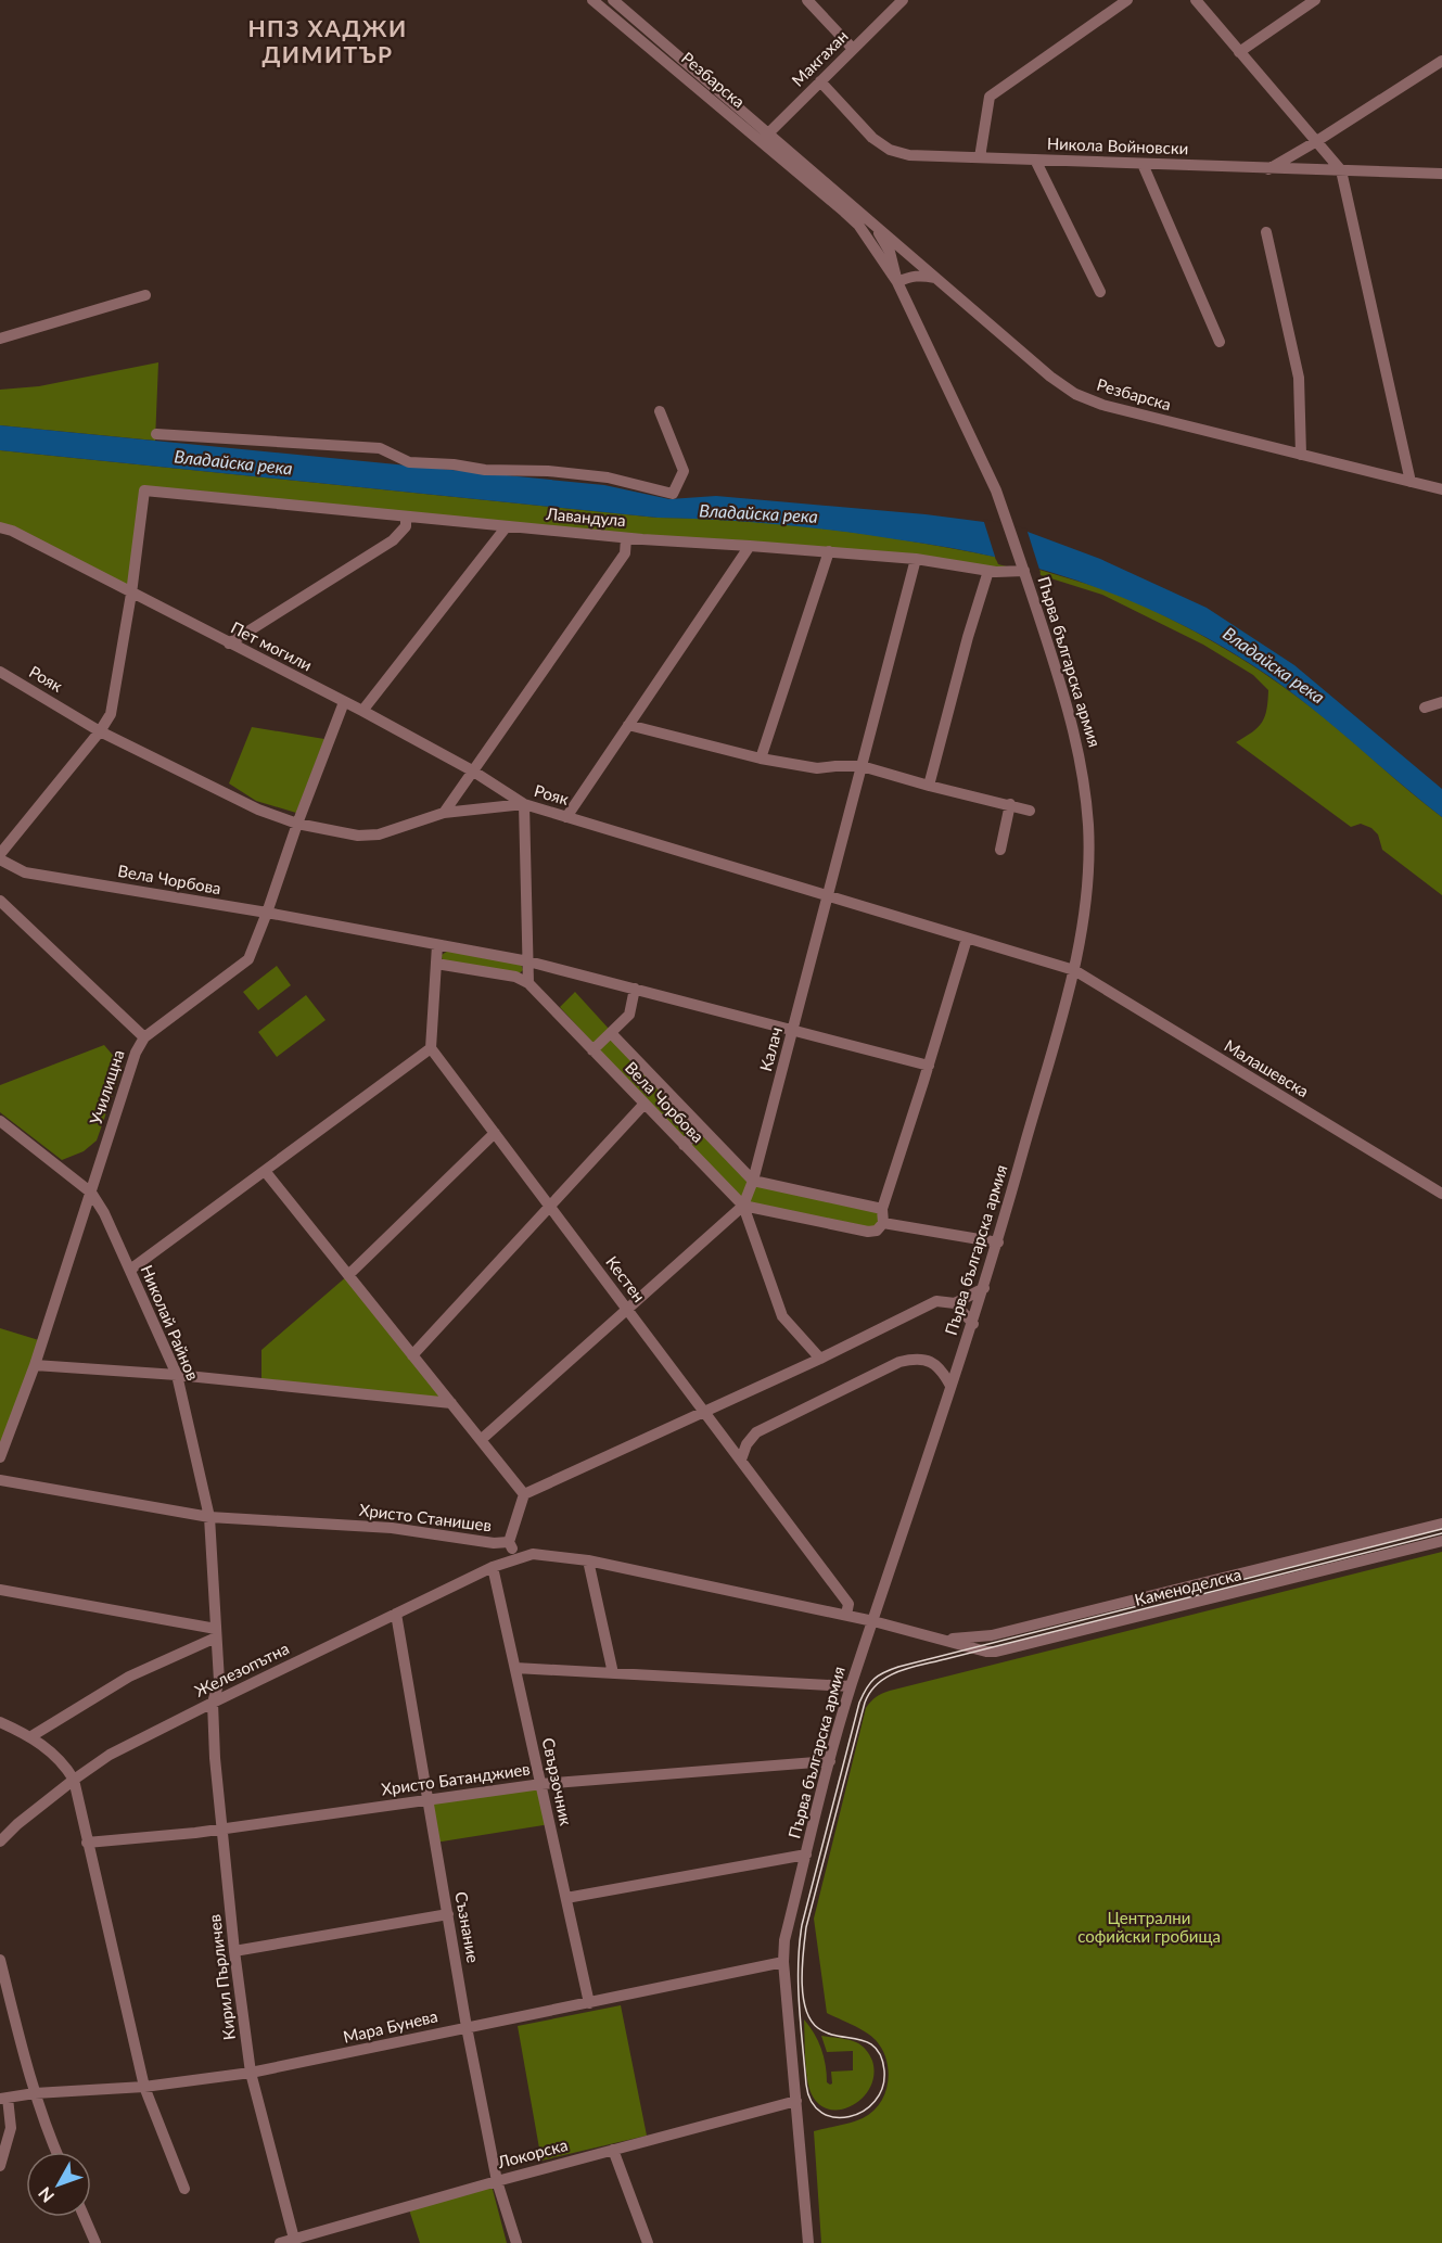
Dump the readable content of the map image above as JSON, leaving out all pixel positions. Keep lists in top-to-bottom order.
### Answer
{
  "streets": {
    "street": [
      "Макгахан",
      "Резбарска",
      "Никола Войновски",
      "Лавандула",
      "Пет могили",
      "Първа българска армия",
      "Рояк",
      "Вела Чорбова",
      "Калач",
      "Малашевска",
      "Училищна",
      "Кестен",
      "Николай Райнов",
      "Христо Станишев",
      "Каменоделска",
      "Железопътна",
      "Христо Батанджиев",
      "Свързочник",
      "Съзнание",
      "Кирил Пърличев",
      "Мара Бунева",
      "Локорска"
    ]
  },
  "crossings": [
    ["Макгахан", "Резбарска"],
    ["Макгахан", "Никола Войновски"],
    ["Резбарска", "Първа българска армия"],
    ["Лавандула", "Пет могили"],
    ["Лавандула", "Първа българска армия"],
    ["Лавандула", "Калач"],
    ["Пет могили", "Рояк"],
    ["Пет могили", "Училищна"],
    ["Първа българска армия", "Рояк"],
    ["Първа българска армия", "Малашевска"],
    ["Първа българска армия", "Каменоделска"],
    ["Първа българска армия", "Христо Батанджиев"],
    ["Първа българска армия", "Мара Бунева"],
    ["Първа българска армия", "Локорска"],
    ["Рояк", "Калач"],
    ["Рояк", "Малашевска"],
    ["Рояк", "Училищна"],
    ["Вела Чорбова", "Калач"],
    ["Вела Чорбова", "Училищна"],
    ["Калач", "Кестен"],
    ["Училищна", "Николай Райнов"],
    ["Николай Райнов", "Христо Станишев"],
    ["Николай Райнов", "Железопътна"],
    ["Николай Райнов", "Кирил Пърличев"],
    ["Христо Станишев", "Железопътна"],
    ["Железопътна", "Свързочник"],
    ["Железопътна", "Съзнание"],
    ["Железопътна", "Кирил Пърличев"],
    ["Христо Батанджиев", "Свързочник"],
    ["Христо Батанджиев", "Съзнание"],
    ["Христо Батанджиев", "Кирил Пърличев"],
    ["Свързочник", "Мара Бунева"],
    ["Съзнание", "Мара Бунева"],
    ["Съзнание", "Локорска"],
    ["Кирил Пърличев", "Мара Бунева"],
    ["Кирил Пърличев", "Локорска"]
  ],
  "districts": ["НПЗ ХАДЖИ ДИМИТЪР"],
  "water": ["Владайска река"],
  "parks": ["Централни софийски гробища"],
  "north": "bottom left"
}
